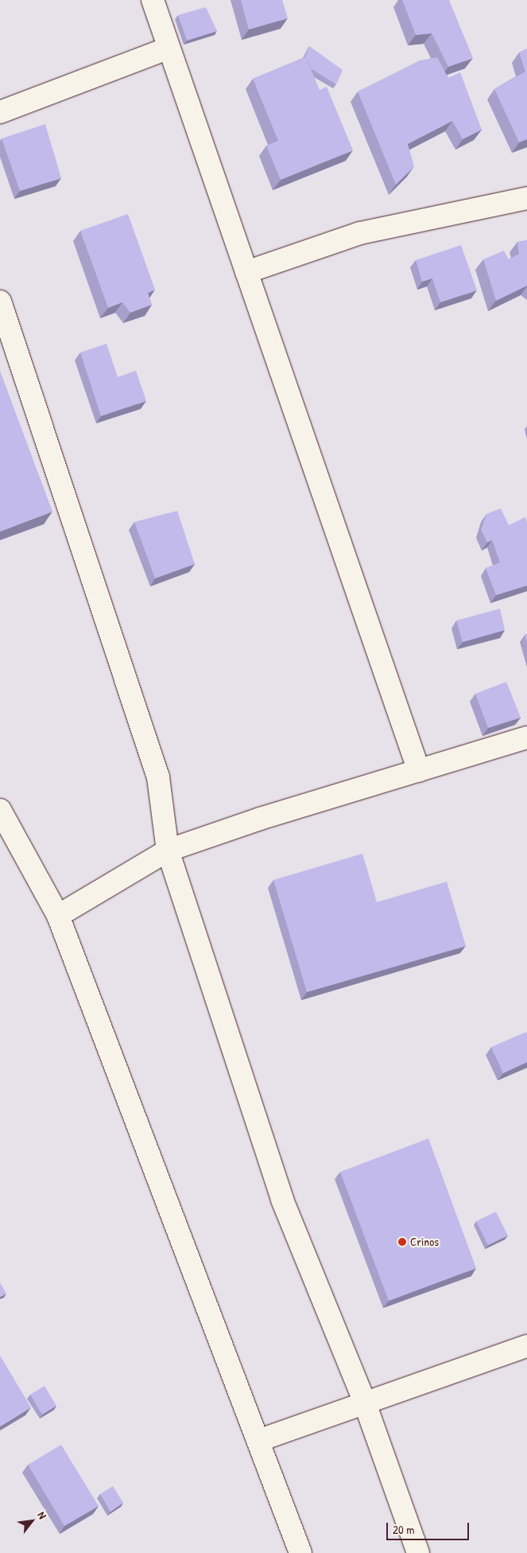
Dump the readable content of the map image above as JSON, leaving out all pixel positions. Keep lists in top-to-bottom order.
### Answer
{
  "places": ["Crinos"],
  "scale_bar": "20 m",
  "north": "top right"
}
